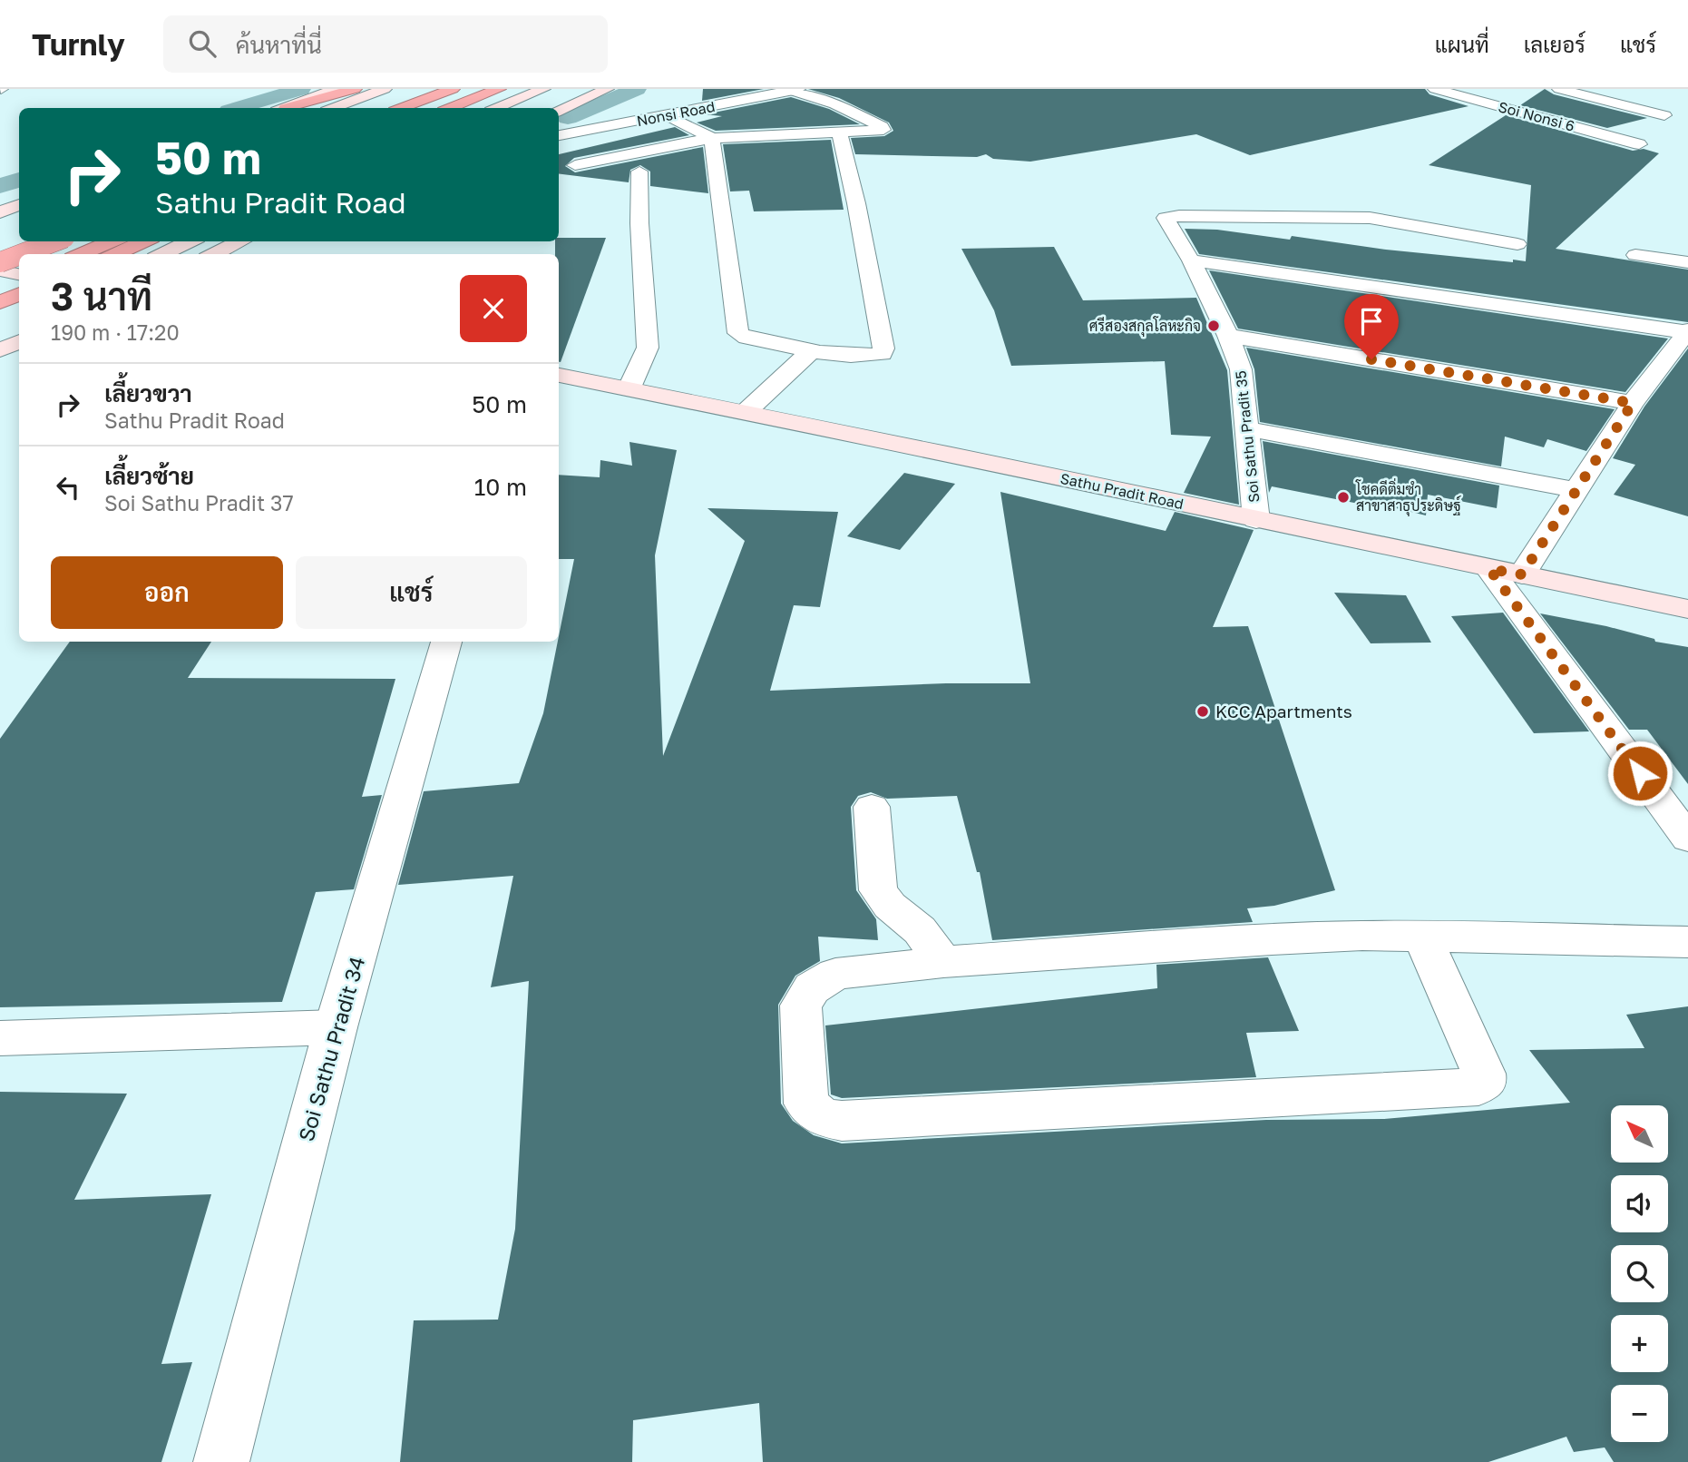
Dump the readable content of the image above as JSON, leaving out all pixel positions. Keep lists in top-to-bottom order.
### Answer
{
  "streets": {
    "main road": ["Sathu Pradit Road"],
    "street": [
      "Nonsi Road",
      "Soi Nonsi 6",
      "Soi Sathu Pradit 35",
      "Soi Sathu Pradit 34"
    ]
  },
  "crossings": [
    ["Soi Sathu Pradit 35", "Sathu Pradit Road"]
  ],
  "places": ["ศรีสองสกุลโลหะกิจ", "โชคดีติ่มซำ สาขาสาธุประดิษฐ์", "KCC Apartments"],
  "north": "top left",
  "page": {
    "header": "Turnly",
    "search": "ค้นหาที่นี่",
    "nav": ["แผนที่", "เลเยอร์", "แชร์"],
    "turn": ["50 m", "Sathu Pradit Road"],
    "heading": ["3 นาที", "190 m · 17:20"],
    "list": [
      {
        "name": "เลี้ยวขวา",
        "note": "Sathu Pradit Road",
        "value": "50 m"
      },
      {
        "name": "เลี้ยวซ้าย",
        "note": "Soi Sathu Pradit 37",
        "value": "10 m"
      }
    ],
    "buttons": ["ออก", "แชร์"],
    "map_buttons": ["+", "−"]
  }
}
